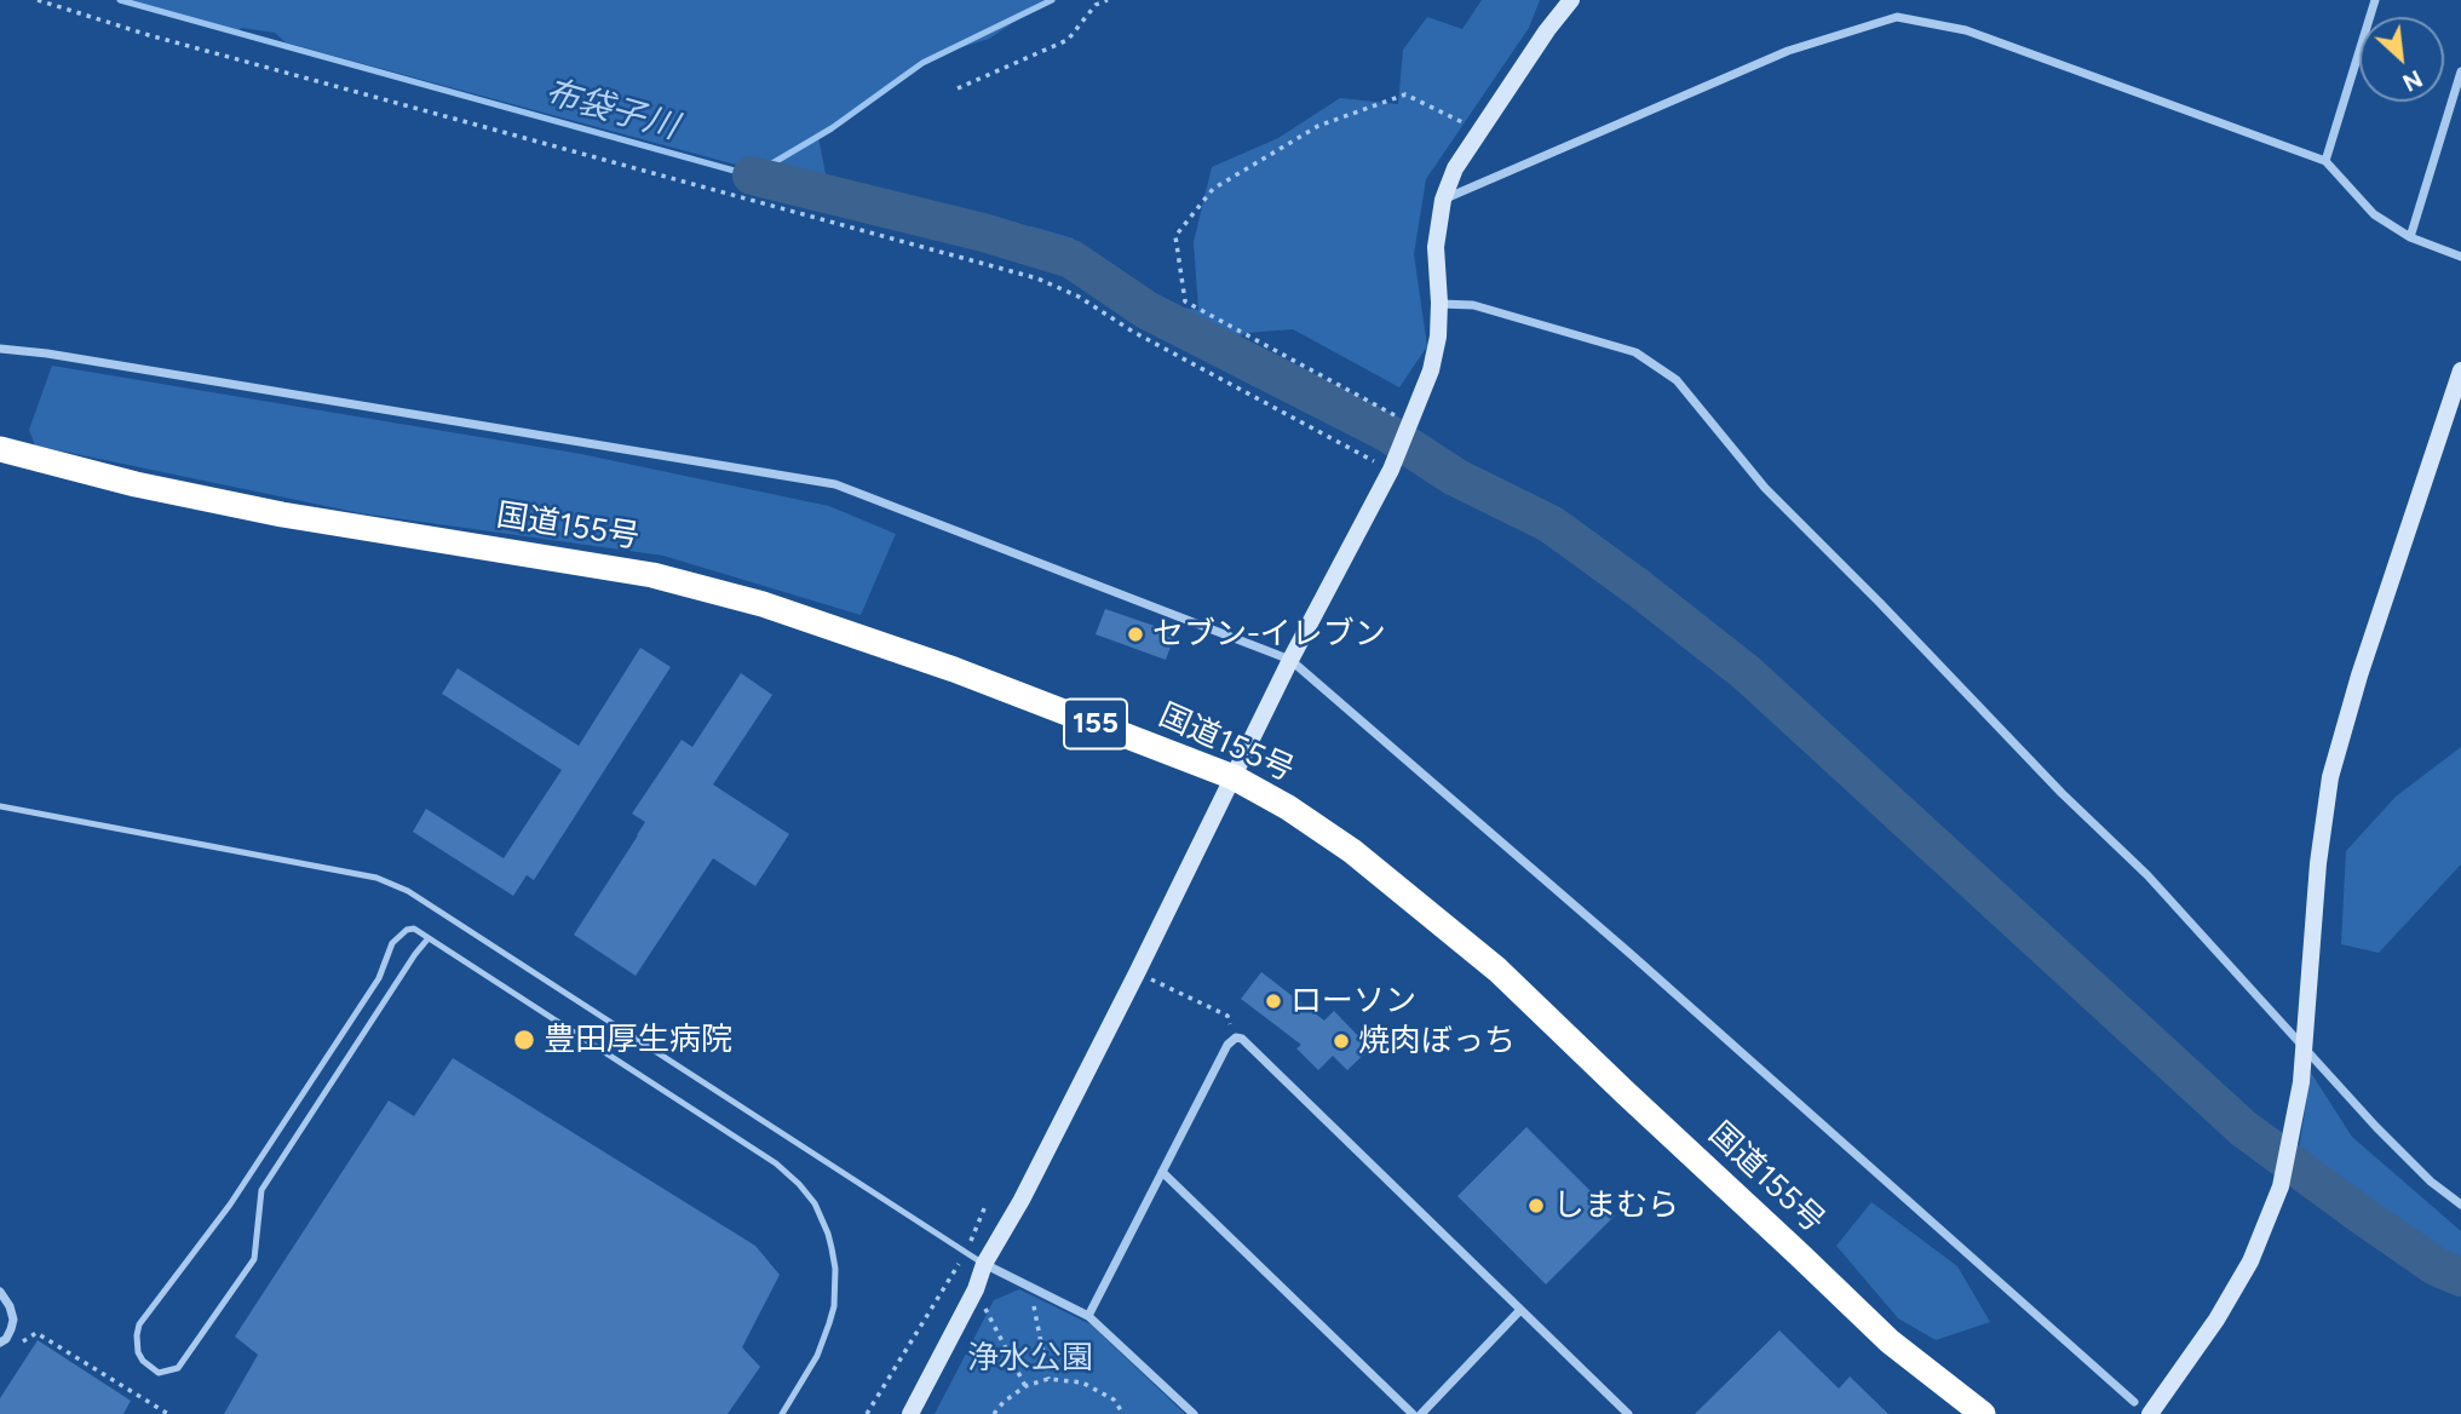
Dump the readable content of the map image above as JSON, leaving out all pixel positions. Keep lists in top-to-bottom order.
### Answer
{
  "streets": {
    "highway": ["国道155号", "155"]
  },
  "water": ["布袋子川"],
  "parks": ["浄水公園"],
  "places": [
    "セブン-イレブン",
    "ローソン",
    "豊田厚生病院",
    "焼肉ぼっち",
    "しまむら"
  ],
  "north": "bottom right"
}
